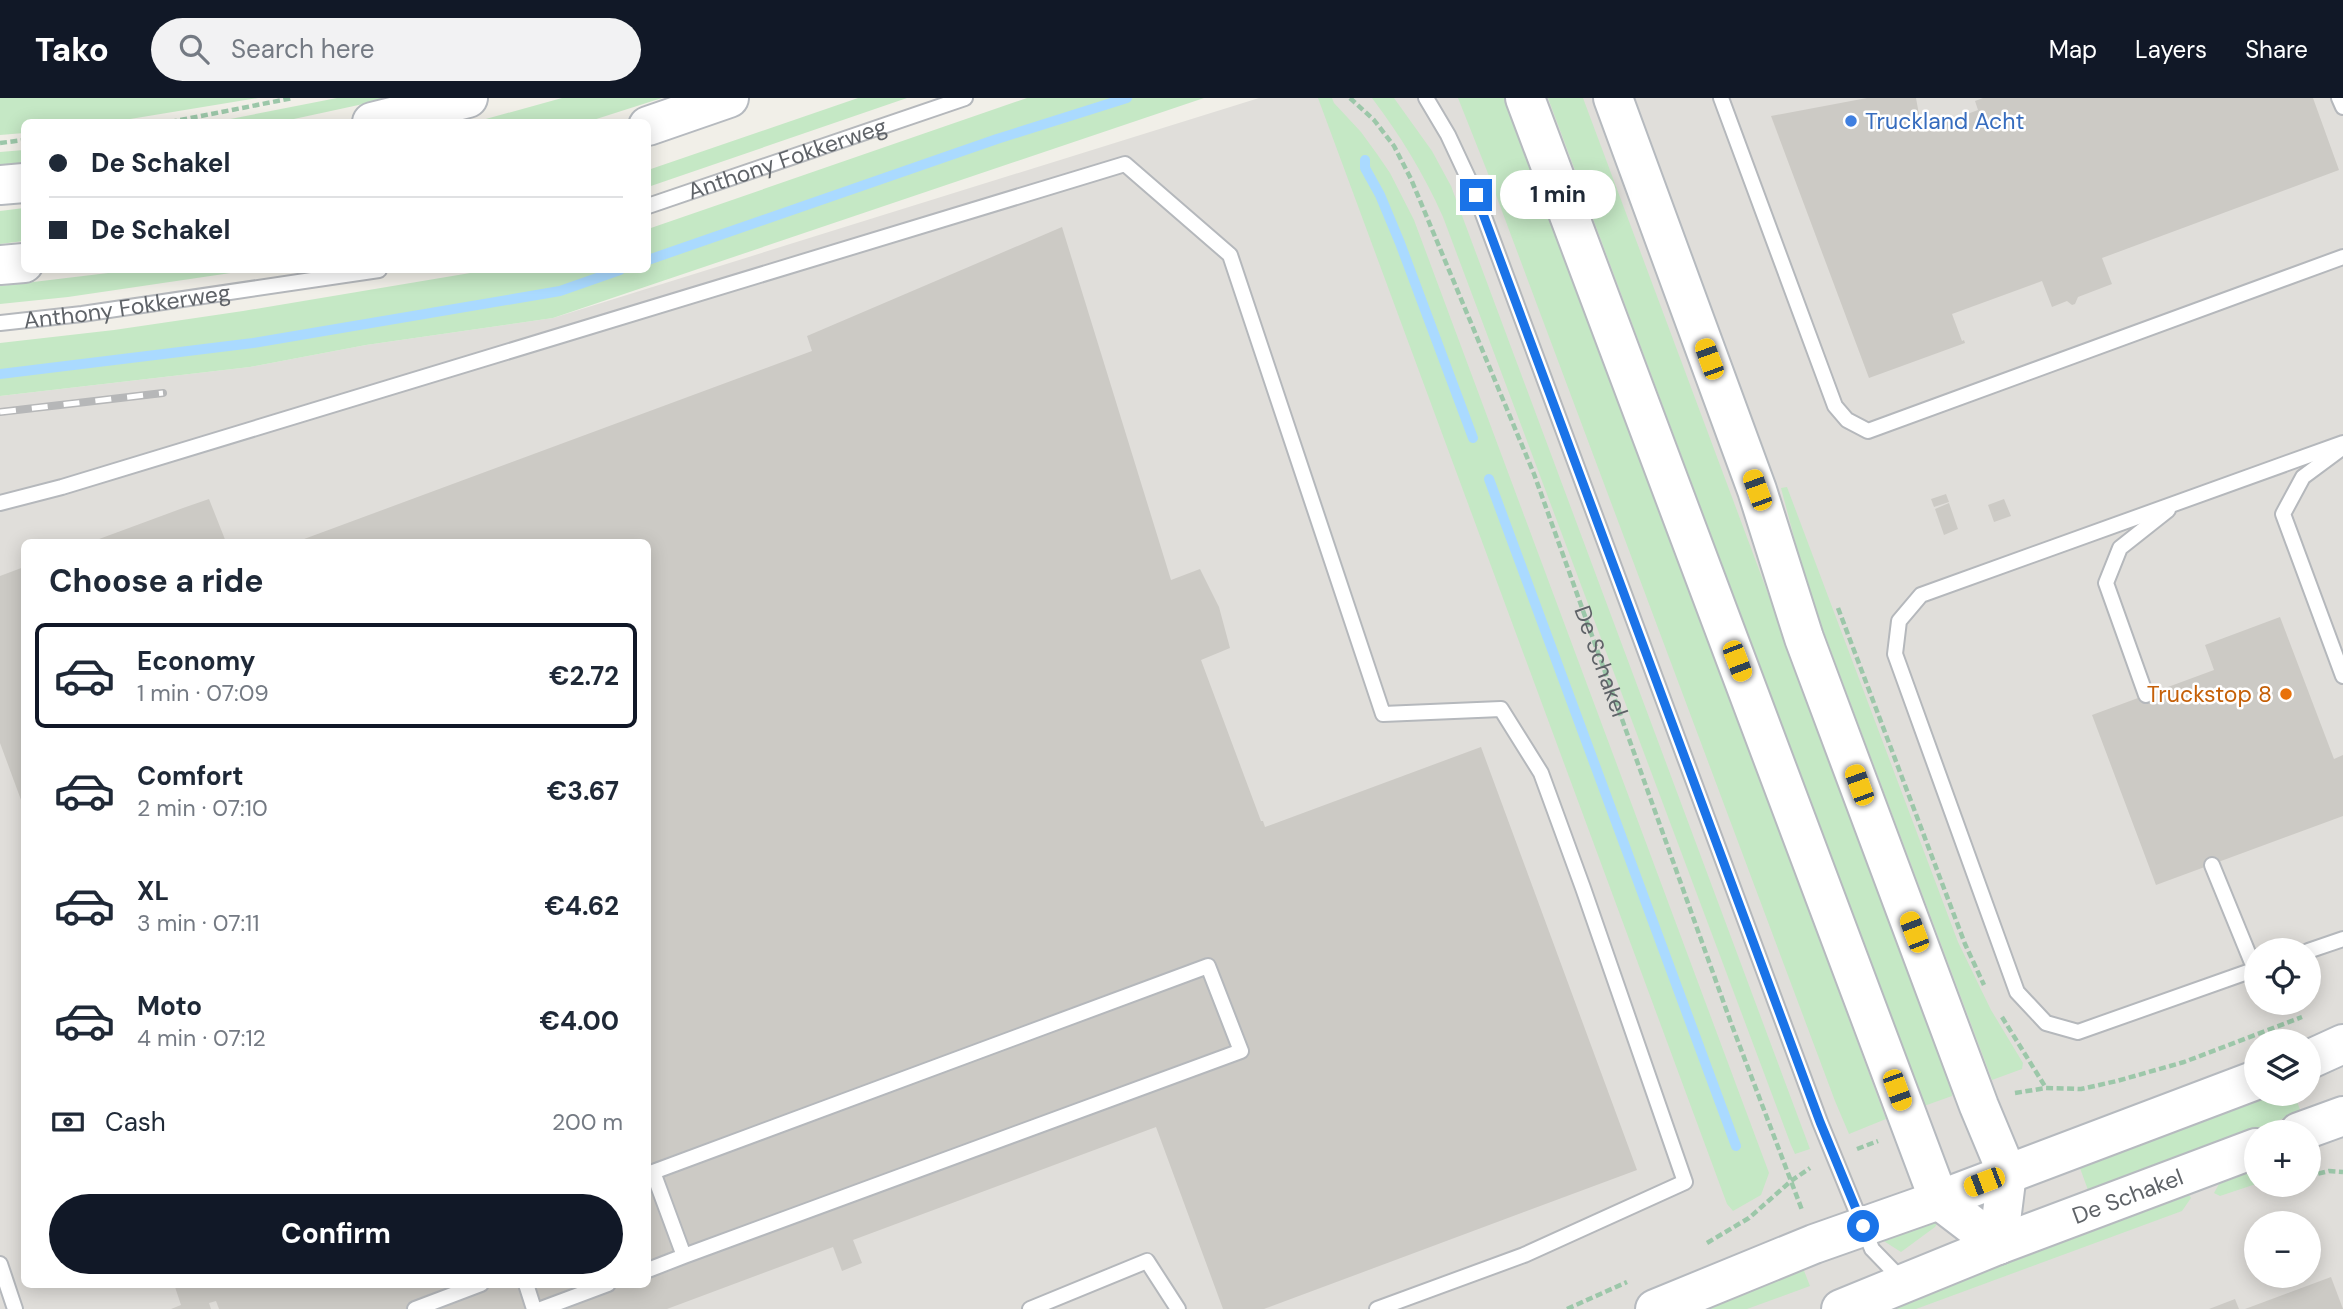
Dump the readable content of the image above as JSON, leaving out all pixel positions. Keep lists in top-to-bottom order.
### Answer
{
  "streets": {
    "street": ["De Schakel"],
    "lane": ["Anthony Fokkerweg"]
  },
  "places": ["Truckland Acht", "Truckstop 8"],
  "page": {
    "header": "Tako",
    "search": "Search here",
    "nav": ["Map", "Layers", "Share"],
    "banner": ["De Schakel", "De Schakel"],
    "bubble": "1 min",
    "heading": "Choose a ride",
    "list": [
      {
        "name": "Economy",
        "note": "1 min · 07:09",
        "value": "€2.72"
      },
      {
        "name": "Comfort",
        "note": "2 min · 07:10",
        "value": "€3.67"
      },
      {
        "name": "XL",
        "note": "3 min · 07:11",
        "value": "€4.62"
      },
      {
        "name": "Moto",
        "note": "4 min · 07:12",
        "value": "€4.00"
      }
    ],
    "map_buttons": ["+", "−"],
    "pay": ["Cash", "200 m"],
    "buttons": "Confirm"
  }
}
